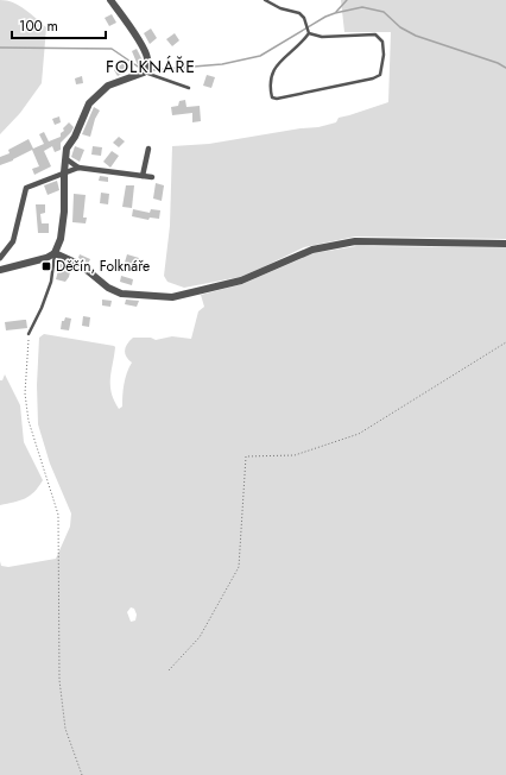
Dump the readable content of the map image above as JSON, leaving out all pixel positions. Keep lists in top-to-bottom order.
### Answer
{
  "districts": ["FOLKNÁŘE"],
  "places": {
    "transit": ["Děčín, Folknáře"]
  },
  "scale_bar": "100 m"
}
